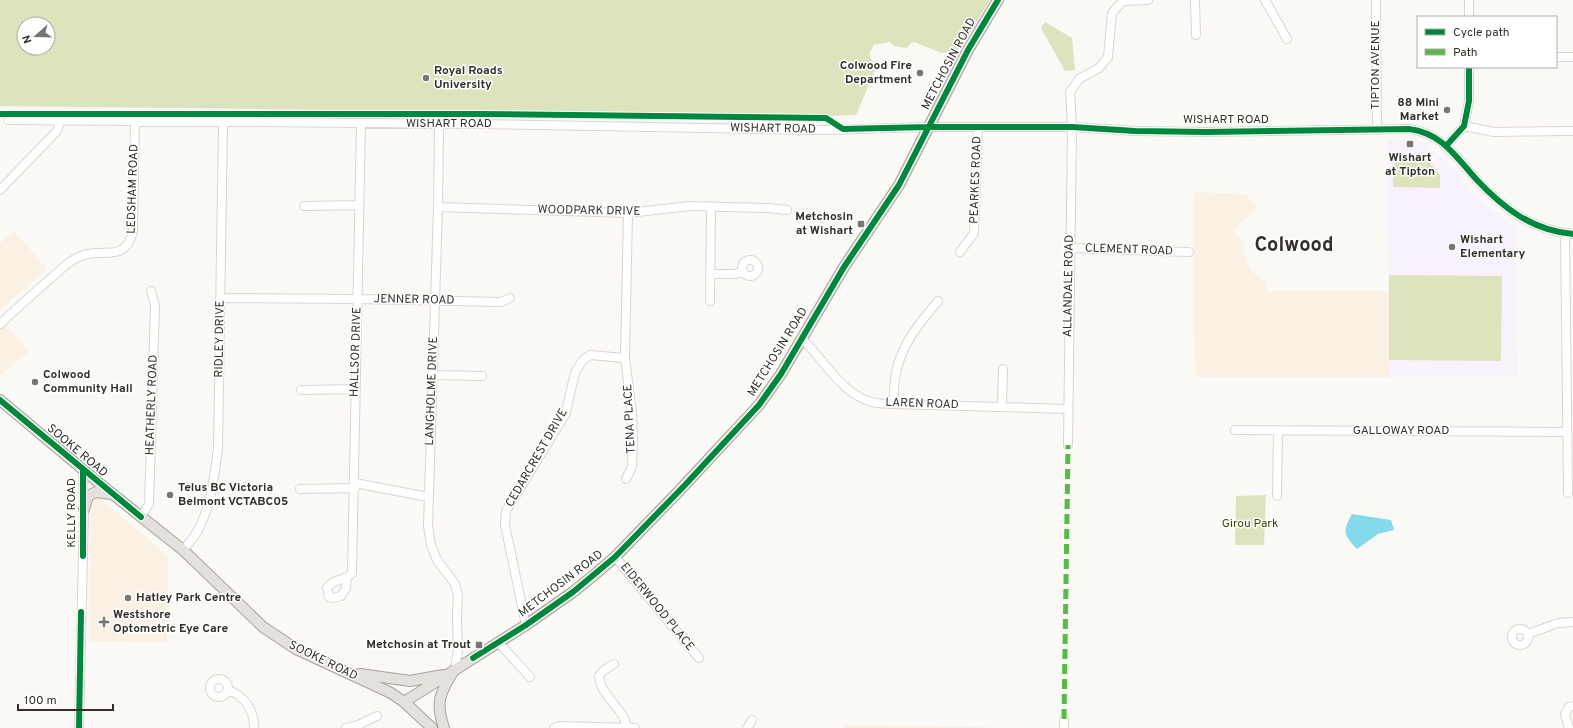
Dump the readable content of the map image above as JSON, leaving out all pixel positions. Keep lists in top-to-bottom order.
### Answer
{
  "streets": {
    "main road": ["METCHOSIN ROAD", "SOOKE ROAD"],
    "street": [
      "TIPTON AVENUE",
      "WISHART ROAD",
      "PEARKES ROAD",
      "LEDSHAM ROAD",
      "WOODPARK DRIVE",
      "CLEMENT ROAD",
      "ALLANDALE ROAD",
      "JENNER ROAD",
      "RIDLEY DRIVE",
      "HALLSOR DRIVE",
      "LANGHOLME DRIVE",
      "LAREN ROAD",
      "HEATHERLY ROAD",
      "TENA PLACE",
      "GALLOWAY ROAD",
      "CEDARCREST DRIVE",
      "KELLY ROAD",
      "EIDERWOOD PLACE"
    ]
  },
  "crossings": [
    ["METCHOSIN ROAD", "WISHART ROAD"],
    ["METCHOSIN ROAD", "LANGHOLME DRIVE"],
    ["METCHOSIN ROAD", "LAREN ROAD"],
    ["METCHOSIN ROAD", "SOOKE ROAD"],
    ["METCHOSIN ROAD", "CEDARCREST DRIVE"],
    ["METCHOSIN ROAD", "EIDERWOOD PLACE"],
    ["TIPTON AVENUE", "WISHART ROAD"],
    ["WISHART ROAD", "PEARKES ROAD"],
    ["WISHART ROAD", "LEDSHAM ROAD"],
    ["WISHART ROAD", "ALLANDALE ROAD"],
    ["WISHART ROAD", "RIDLEY DRIVE"],
    ["WISHART ROAD", "HALLSOR DRIVE"],
    ["WISHART ROAD", "LANGHOLME DRIVE"],
    ["WOODPARK DRIVE", "LANGHOLME DRIVE"],
    ["CLEMENT ROAD", "ALLANDALE ROAD"],
    ["ALLANDALE ROAD", "LAREN ROAD"],
    ["JENNER ROAD", "RIDLEY DRIVE"],
    ["JENNER ROAD", "HALLSOR DRIVE"],
    ["JENNER ROAD", "LANGHOLME DRIVE"],
    ["RIDLEY DRIVE", "SOOKE ROAD"],
    ["HEATHERLY ROAD", "SOOKE ROAD"],
    ["TENA PLACE", "CEDARCREST DRIVE"],
    ["SOOKE ROAD", "KELLY ROAD"]
  ],
  "districts": ["Colwood"],
  "parks": ["Girou Park"],
  "places": {
    "other": [
      "Colwood Fire Department",
      "Royal Roads University",
      "88 Mini Market",
      "Wishart Elementary",
      "Colwood Community Hall",
      "Telus BC Victoria Belmont VCTABC05",
      "Hatley Park Centre"
    ],
    "transit": ["Wishart at Tipton", "Metchosin at Wishart", "Metchosin at Trout"],
    "health": ["Westshore Optometric Eye Care"]
  },
  "legend": ["Cycle path", "Path"],
  "scale_bar": "100 m",
  "north": "left"
}
